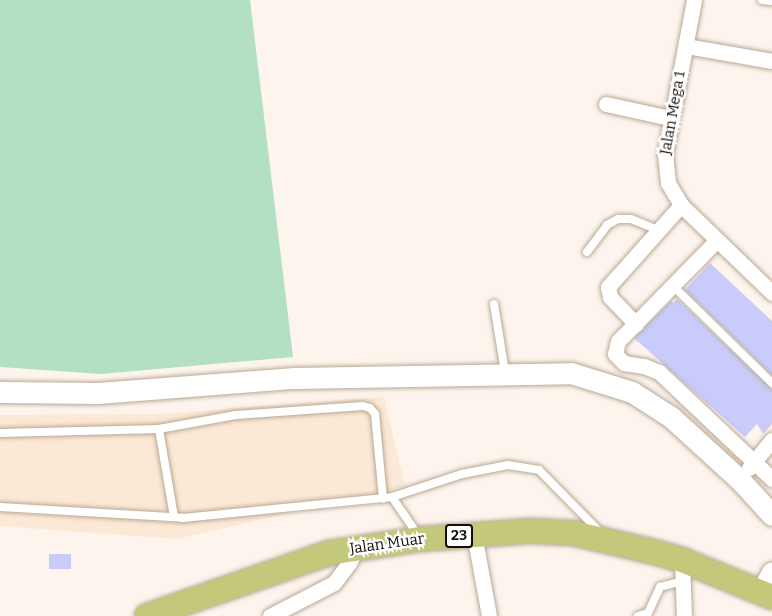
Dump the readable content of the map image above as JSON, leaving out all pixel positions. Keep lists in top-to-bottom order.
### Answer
{
  "streets": {
    "main road": ["23", "Jalan Muar"],
    "street": ["Jalan Mega 1"]
  }
}
